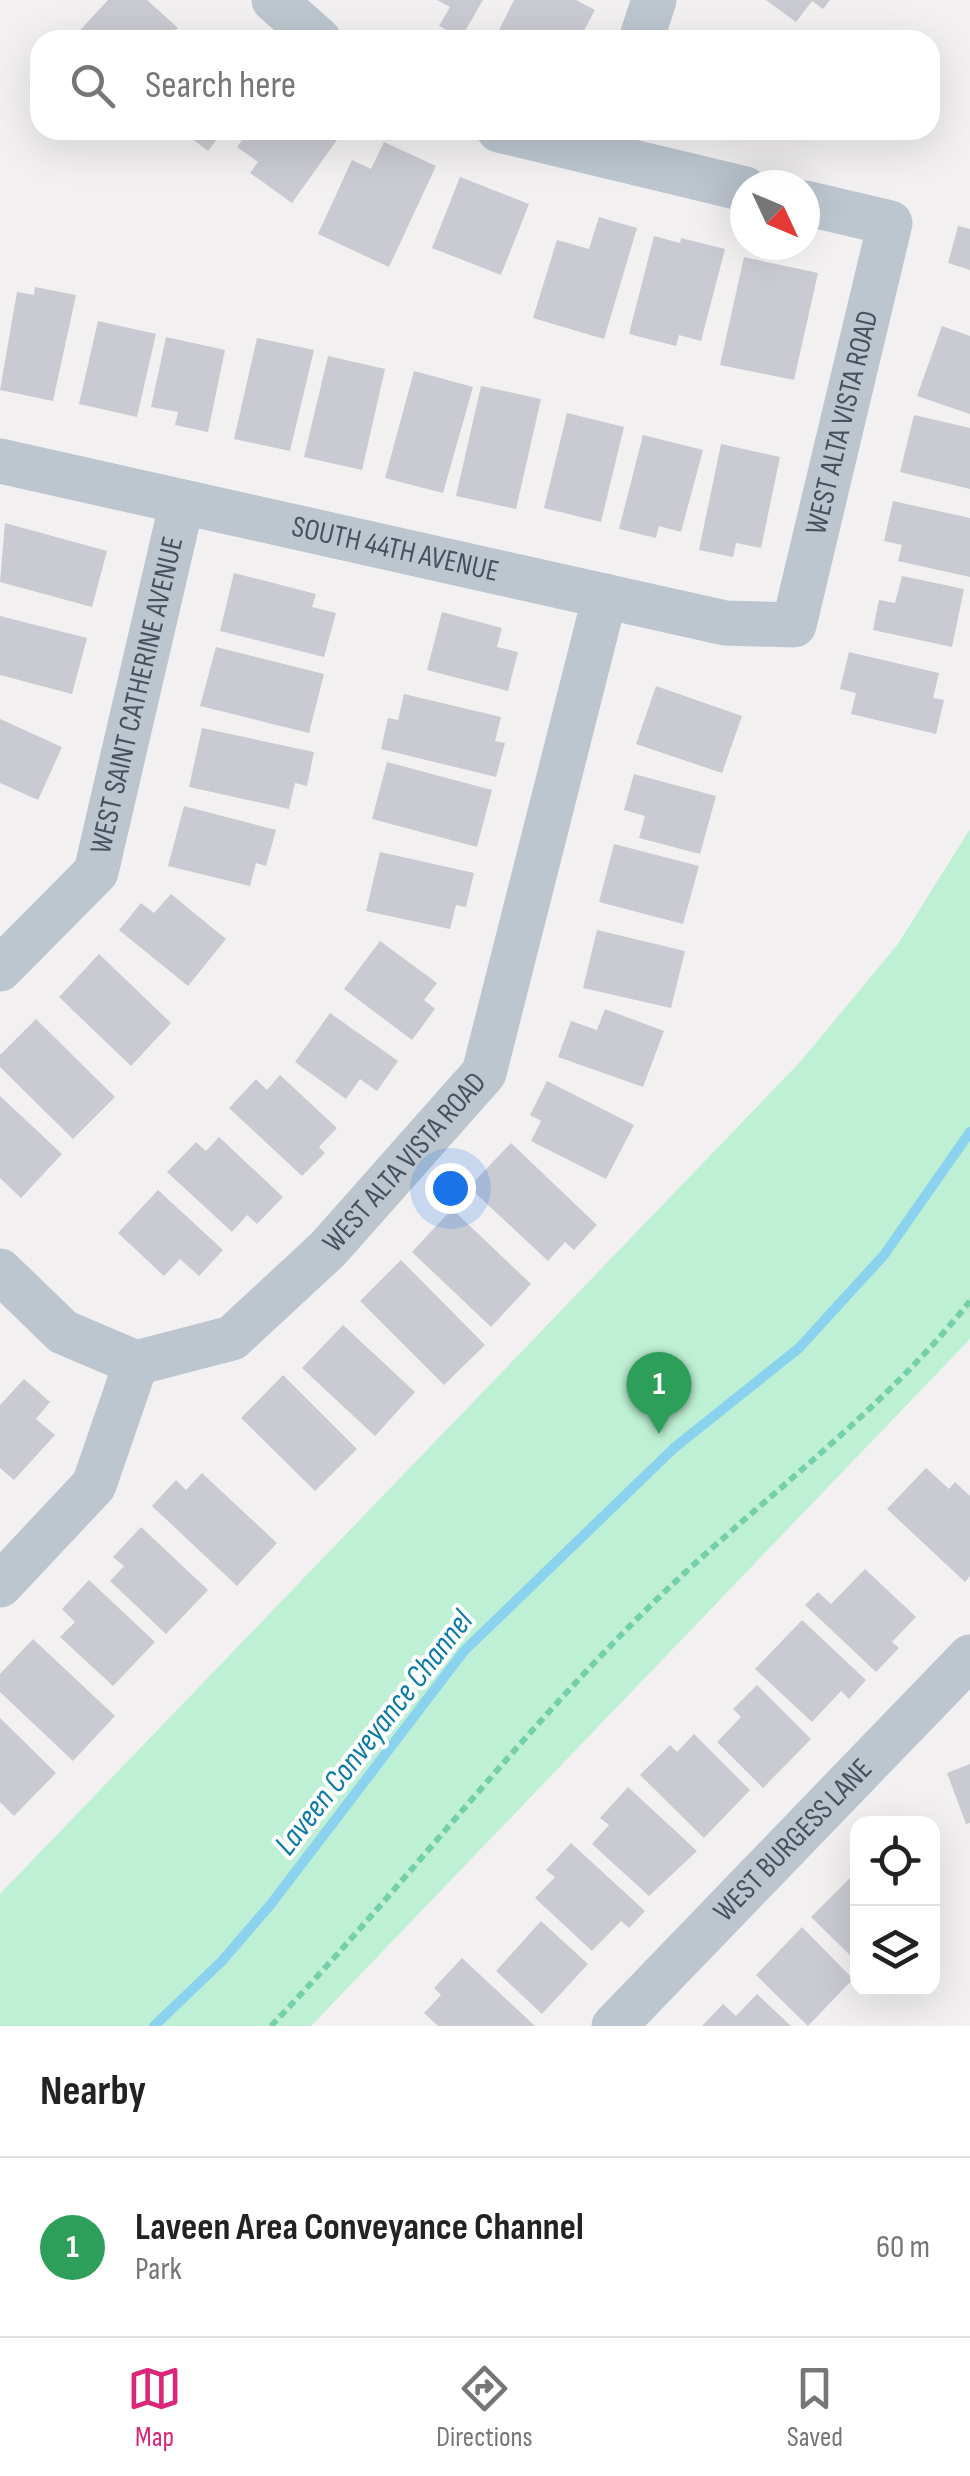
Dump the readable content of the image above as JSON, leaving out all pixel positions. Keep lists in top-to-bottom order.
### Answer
{
  "streets": {
    "street": [
      "WEST ALTA VISTA ROAD",
      "SOUTH 44TH AVENUE",
      "WEST SAINT CATHERINE AVENUE",
      "WEST BURGESS LANE"
    ]
  },
  "crossings": [
    ["WEST ALTA VISTA ROAD", "SOUTH 44TH AVENUE"],
    ["SOUTH 44TH AVENUE", "WEST SAINT CATHERINE AVENUE"]
  ],
  "water": ["Laveen Conveyance Channel"],
  "north": "bottom right",
  "page": {
    "search": "Search here",
    "pins": "1",
    "heading": "Nearby",
    "list": [
      {
        "mark": "1",
        "name": "Laveen Area Conveyance Channel",
        "note": "Park",
        "value": "60 m"
      }
    ],
    "nav": ["Map", "Directions", "Saved"]
  }
}
